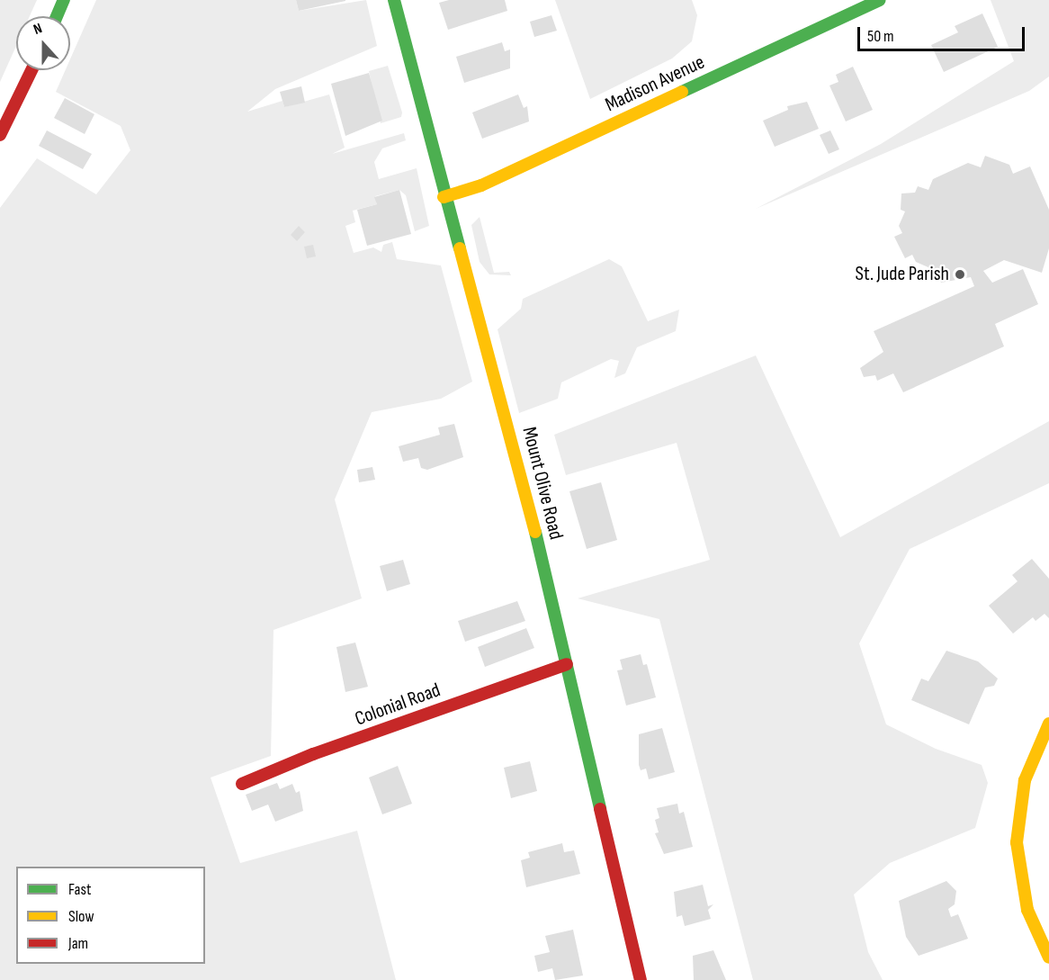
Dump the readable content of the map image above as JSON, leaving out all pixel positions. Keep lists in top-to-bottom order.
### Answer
{
  "streets": {
    "main road": ["Madison Avenue", "Mount Olive Road", "Colonial Road"]
  },
  "crossings": [
    ["Madison Avenue", "Mount Olive Road"],
    ["Mount Olive Road", "Colonial Road"]
  ],
  "places": ["St. Jude Parish"],
  "legend": ["Fast", "Slow", "Jam"],
  "scale_bar": "50 m",
  "north": "top"
}
